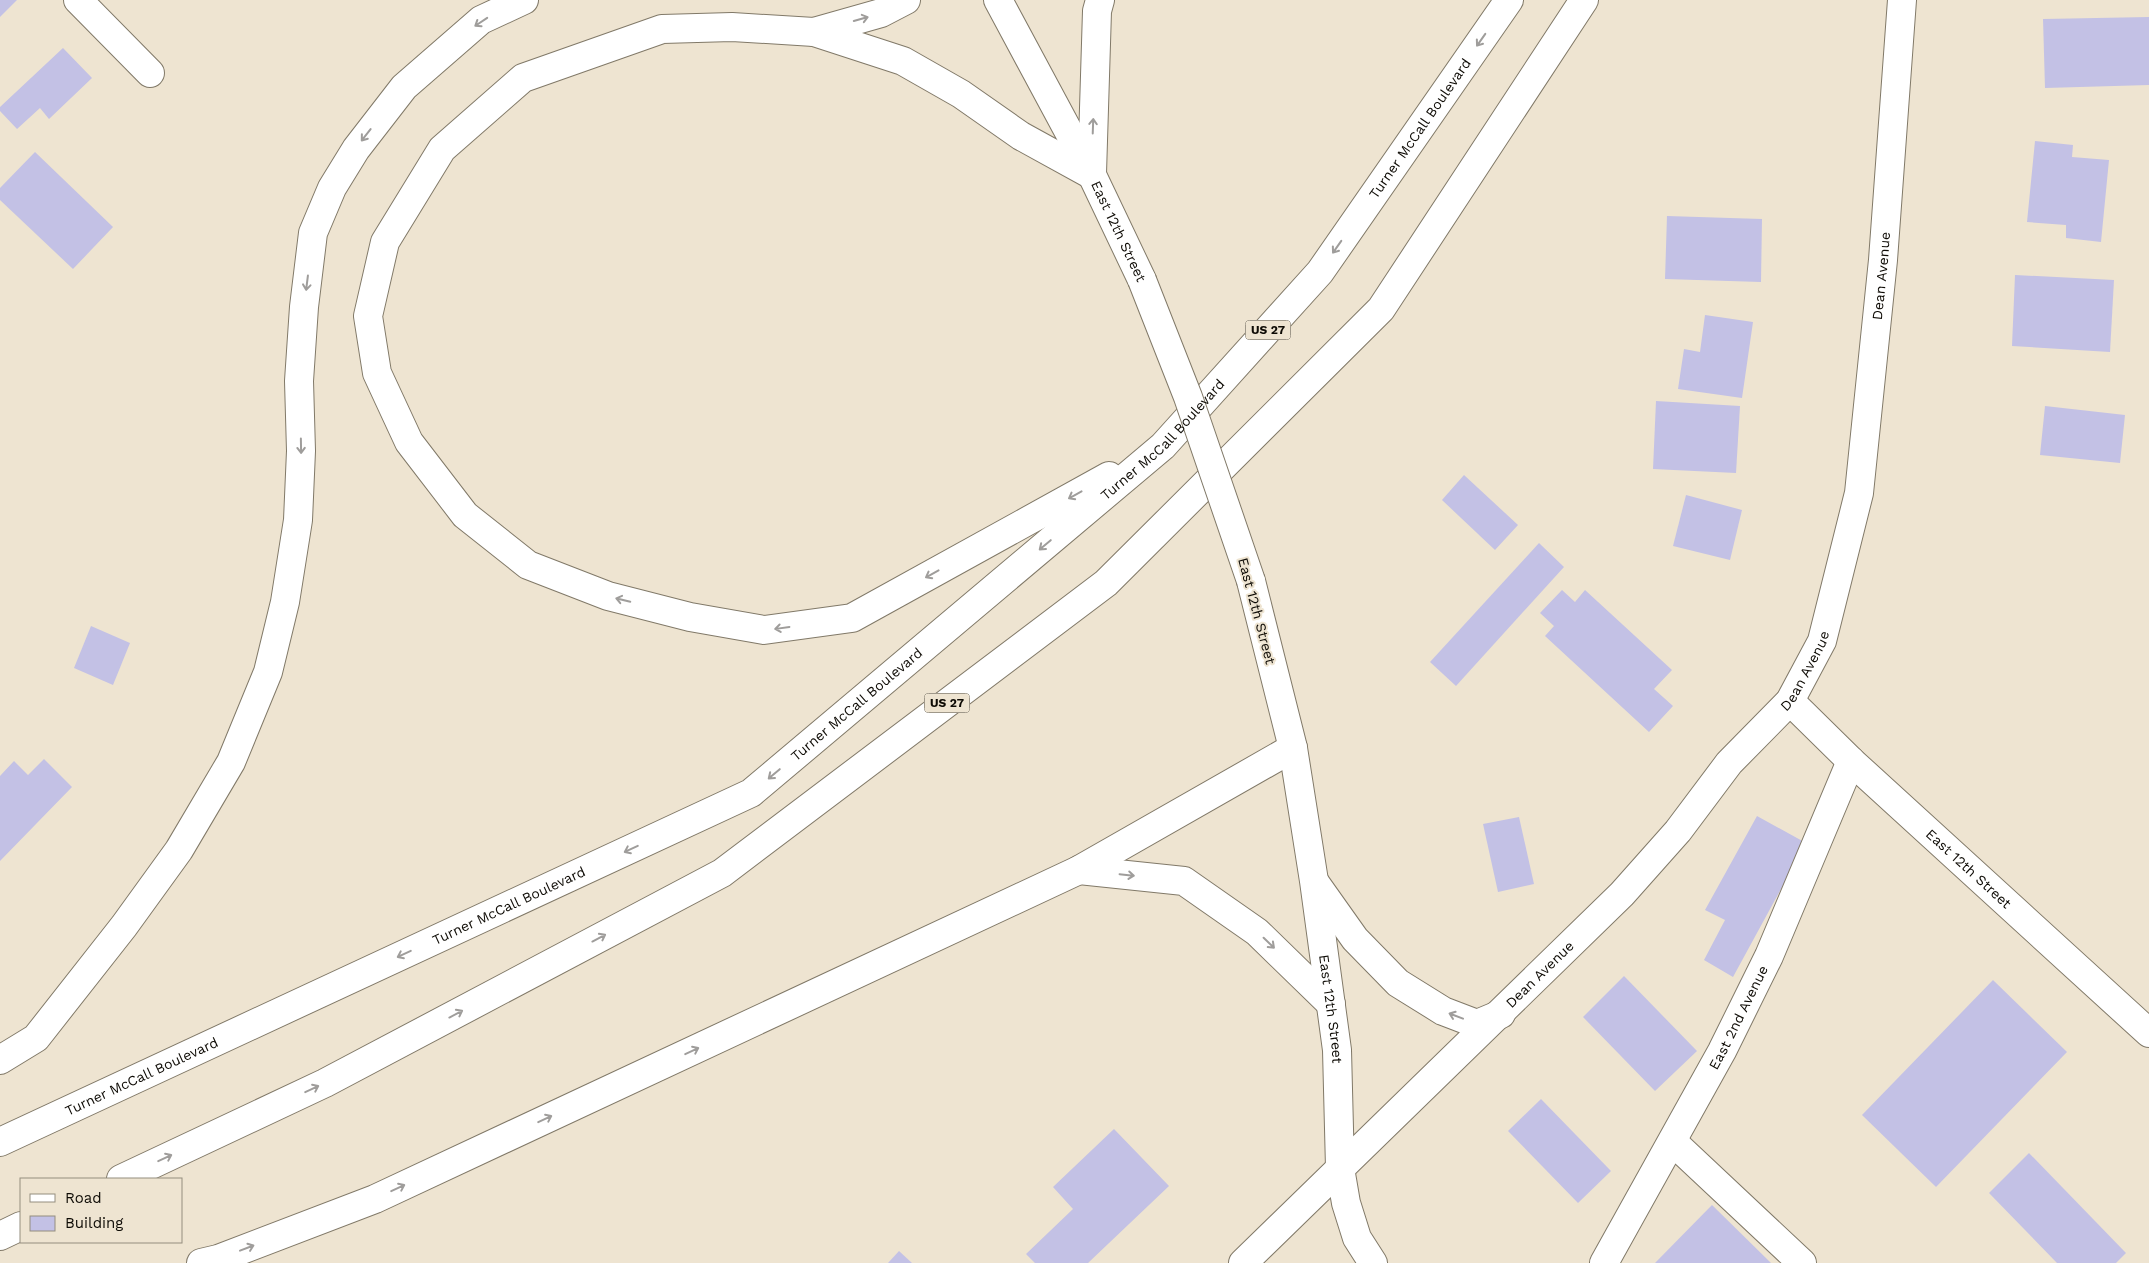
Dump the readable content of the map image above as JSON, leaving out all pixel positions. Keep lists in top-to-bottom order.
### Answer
{
  "streets": {
    "main road": [
      "Turner McCall Boulevard",
      "East 12th Street",
      "Dean Avenue",
      "US 27",
      "East 2nd Avenue"
    ]
  },
  "crossings": [
    ["East 12th Street", "Dean Avenue"],
    ["East 12th Street", "East 2nd Avenue"]
  ],
  "legend": ["Road", "Building"]
}
